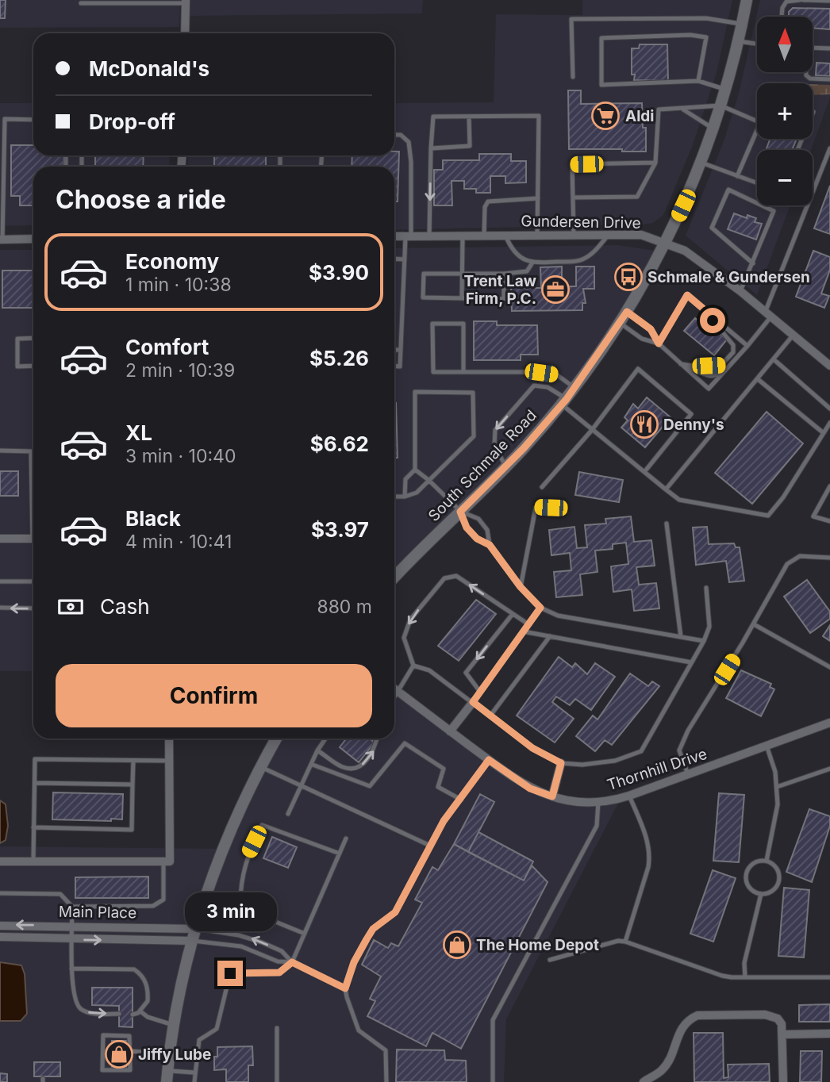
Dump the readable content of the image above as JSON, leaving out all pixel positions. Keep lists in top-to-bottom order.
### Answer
{
  "streets": {
    "main road": ["South Schmale Road"],
    "street": ["Gundersen Drive", "Thornhill Drive", "Main Place"]
  },
  "crossings": [
    ["Gundersen Drive", "South Schmale Road"]
  ],
  "places": {
    "supermarket": ["Aldi"],
    "bus stop": ["Schmale & Gundersen"],
    "office": ["Trent Law Firm, P.C."],
    "restaurant": ["Denny's"],
    "shop": ["The Home Depot", "Jiffy Lube"]
  },
  "north": "top",
  "page": {
    "map_buttons": ["+", "−"],
    "banner": ["McDonald's", "Drop-off"],
    "heading": "Choose a ride",
    "list": [
      {
        "name": "Economy",
        "note": "1 min · 10:38",
        "value": "$3.90"
      },
      {
        "name": "Comfort",
        "note": "2 min · 10:39",
        "value": "$5.26"
      },
      {
        "name": "XL",
        "note": "3 min · 10:40",
        "value": "$6.62"
      },
      {
        "name": "Black",
        "note": "4 min · 10:41",
        "value": "$3.97"
      }
    ],
    "pay": ["Cash", "880 m"],
    "buttons": "Confirm",
    "bubble": "3 min"
  }
}
